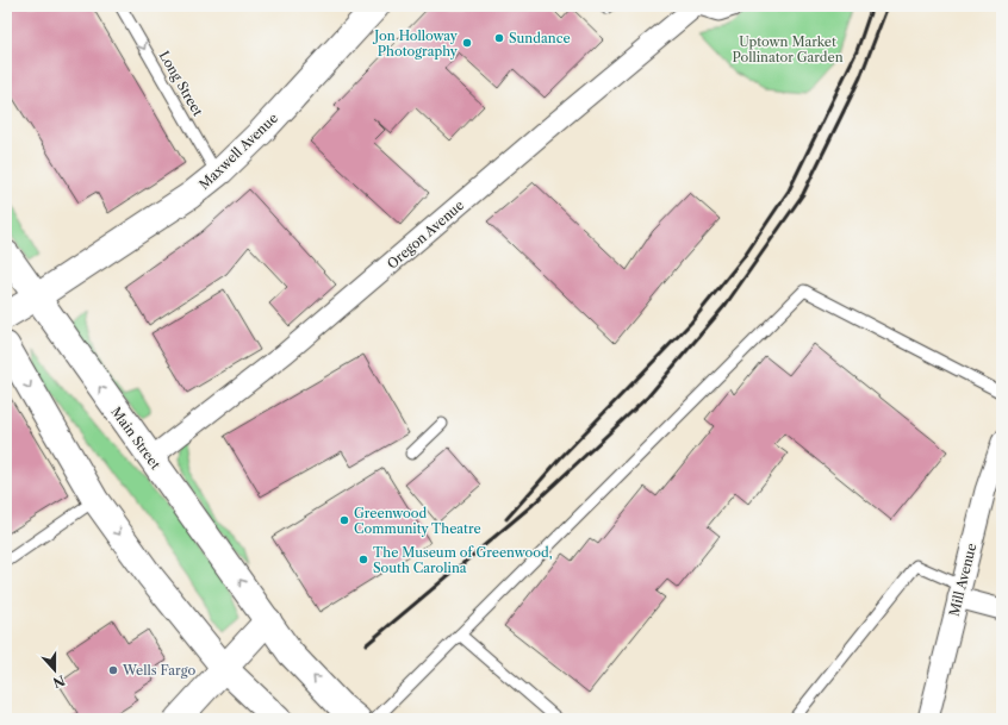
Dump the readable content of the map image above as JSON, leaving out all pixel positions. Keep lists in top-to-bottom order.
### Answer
{
  "streets": {
    "main road": ["Maxwell Avenue", "Main Street"],
    "street": ["Oregon Avenue", "Mill Avenue"],
    "lane": ["Long Street"]
  },
  "crossings": [
    ["Long Street", "Maxwell Avenue"],
    ["Maxwell Avenue", "Main Street"],
    ["Oregon Avenue", "Main Street"]
  ],
  "one_way": ["Long Street"],
  "parks": ["Uptown Market Pollinator Garden"],
  "places": [
    "Sundance",
    "Jon Holloway Photography",
    "Greenwood Community Theatre",
    "The Museum of Greenwood, South Carolina",
    "Wells Fargo"
  ],
  "north": "bottom"
}
